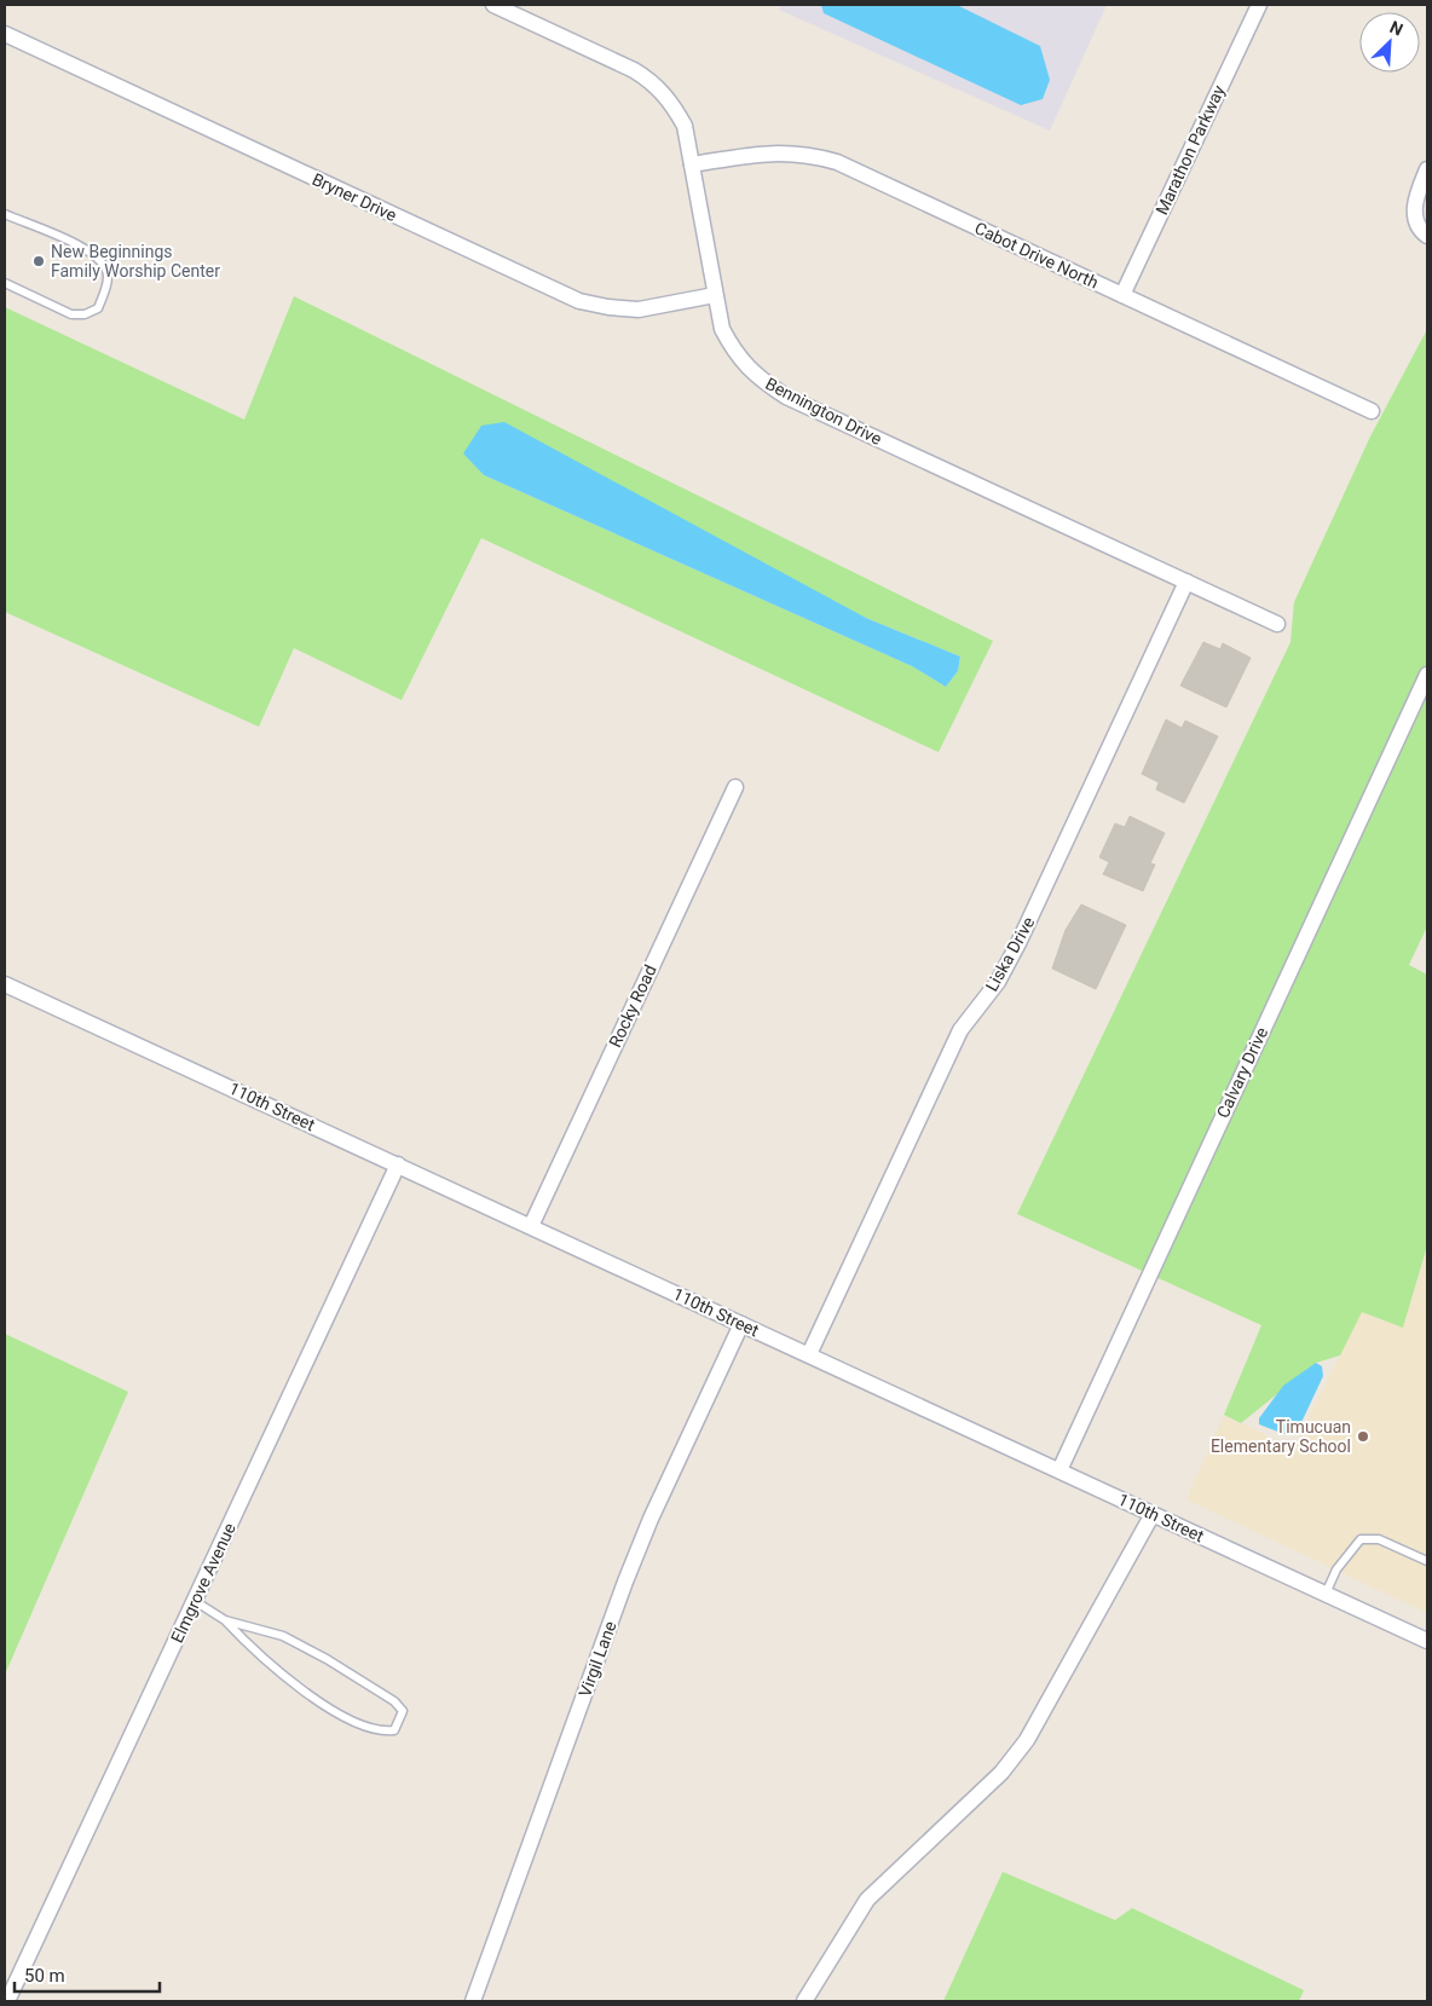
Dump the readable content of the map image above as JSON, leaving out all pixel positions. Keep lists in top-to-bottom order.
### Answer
{
  "streets": {
    "street": [
      "Marathon Parkway",
      "Bryner Drive",
      "Cabot Drive North",
      "Bennington Drive",
      "Liska Drive",
      "Rocky Road",
      "Calvary Drive",
      "110th Street",
      "Elmgrove Avenue",
      "Virgil Lane"
    ]
  },
  "crossings": [
    ["Marathon Parkway", "Cabot Drive North"],
    ["Bryner Drive", "Bennington Drive"],
    ["Cabot Drive North", "Bennington Drive"],
    ["Bennington Drive", "Liska Drive"],
    ["Liska Drive", "110th Street"],
    ["Rocky Road", "110th Street"],
    ["Calvary Drive", "110th Street"],
    ["110th Street", "Elmgrove Avenue"],
    ["110th Street", "Virgil Lane"]
  ],
  "places": ["New Beginnings Family Worship Center", "Timucuan Elementary School"],
  "scale_bar": "50 m",
  "north": "top right"
}
